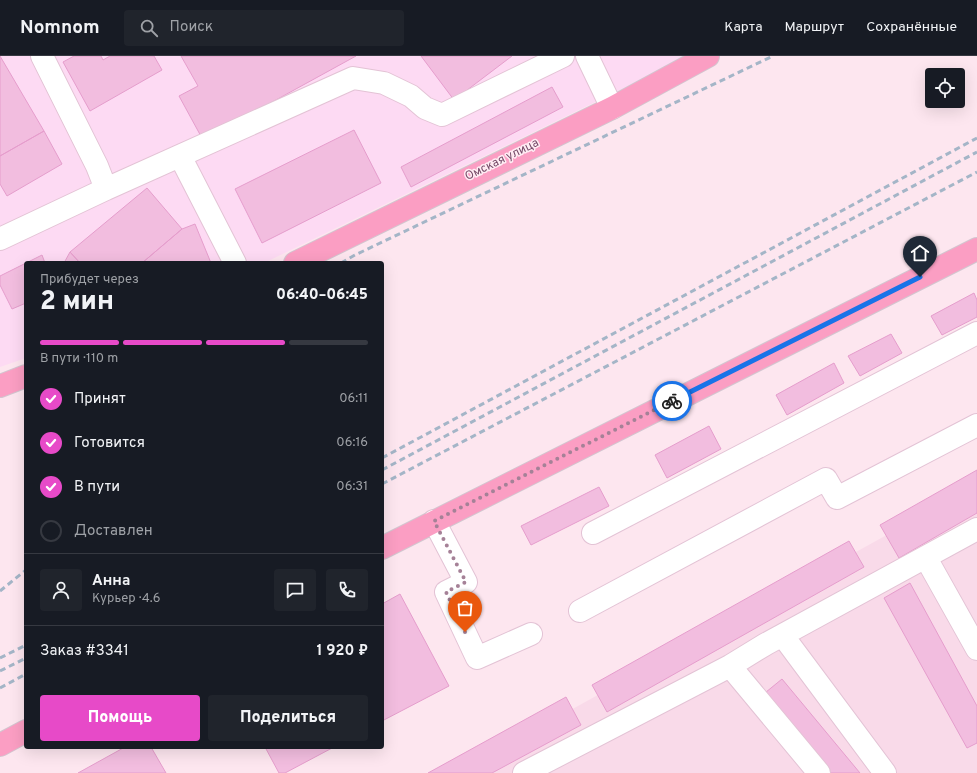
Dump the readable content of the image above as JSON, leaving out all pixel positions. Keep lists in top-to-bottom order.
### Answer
{
  "streets": {
    "main road": ["Омская улица"]
  },
  "page": {
    "header": "Nomnom",
    "search": "Поиск",
    "nav": ["Карта", "Маршрут", "Сохранённые"],
    "heading": ["2 мин", "Прибудет через", "06:40–06:45"],
    "panel": [
      "Анна",
      "Курьер · 4.6",
      "Заказ #3341",
      "1 920 ₽"
    ],
    "bar": "В пути · 110 m",
    "list": [
      ["Принят", "06:11"],
      ["Готовится", "06:16"],
      ["В пути", "06:31"],
      "Доставлен"
    ],
    "buttons": ["Помощь", "Поделиться"]
  }
}
